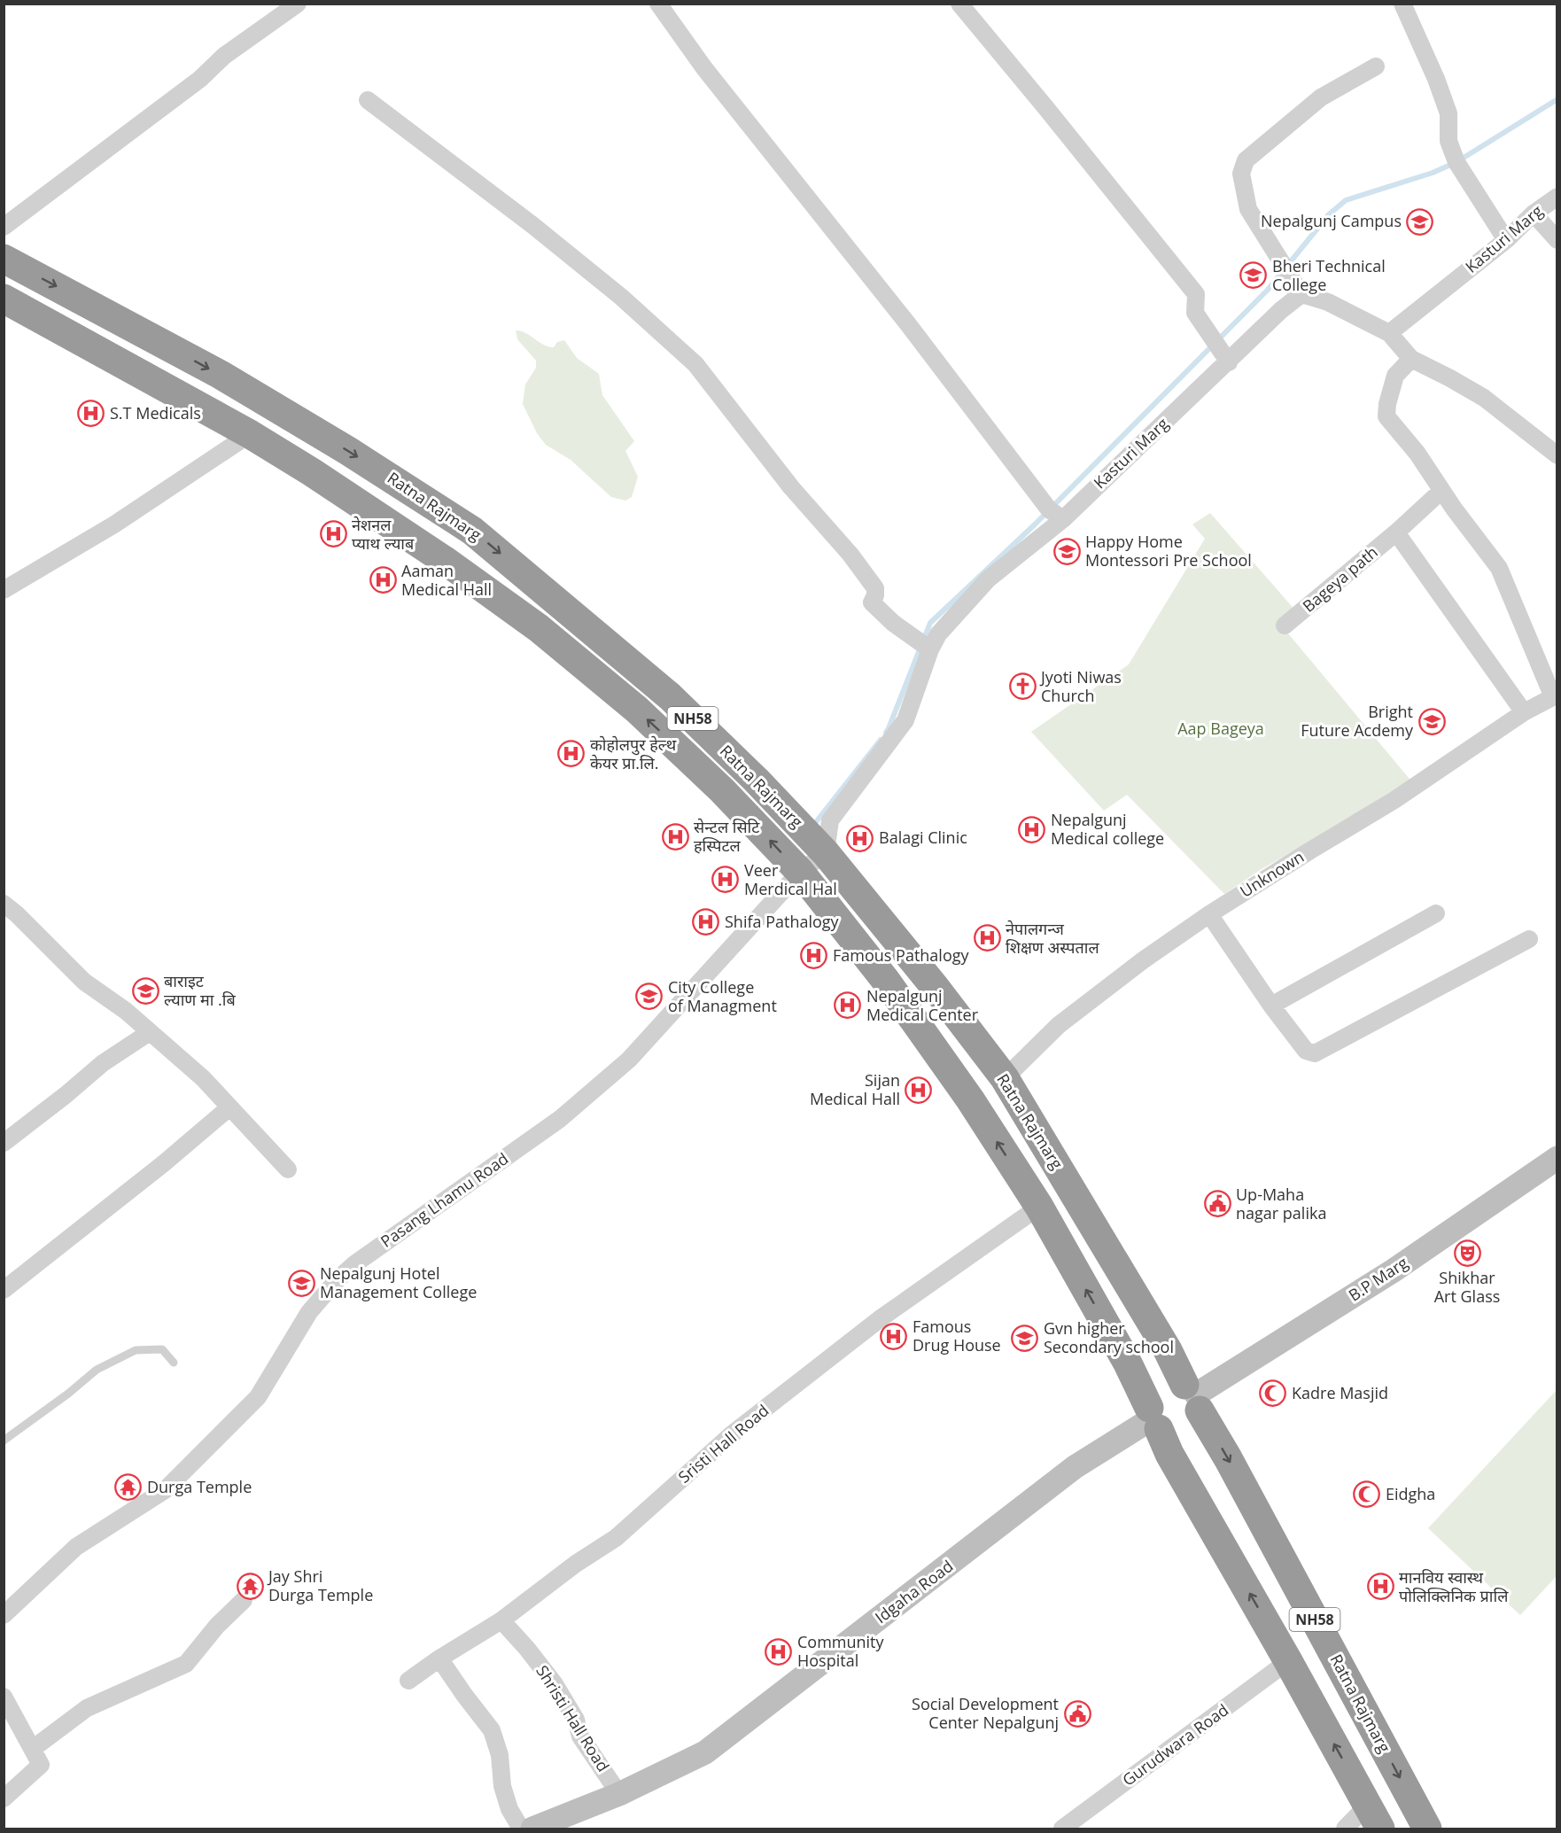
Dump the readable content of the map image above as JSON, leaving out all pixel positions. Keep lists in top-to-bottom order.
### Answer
{
  "streets": {
    "highway": ["Ratna Rajmarg", "NH58"],
    "street": [
      "Kasturi Marg",
      "Bageya path",
      "Unknown",
      "Pasang Lhamu Road",
      "B.P Marg",
      "Sristi Hall Road",
      "Idgaha Road",
      "Shristi Hall Road",
      "Gurudwara Road"
    ]
  },
  "crossings": [
    ["Kasturi Marg", "Ratna Rajmarg"],
    ["Ratna Rajmarg", "Unknown"],
    ["Ratna Rajmarg", "Pasang Lhamu Road"],
    ["Ratna Rajmarg", "B.P Marg"],
    ["Ratna Rajmarg", "Sristi Hall Road"],
    ["Ratna Rajmarg", "Idgaha Road"],
    ["Ratna Rajmarg", "Gurudwara Road"],
    ["B.P Marg", "Idgaha Road"],
    ["Sristi Hall Road", "Shristi Hall Road"],
    ["Idgaha Road", "Shristi Hall Road"]
  ],
  "parks": ["Aap Bageya"],
  "places": {
    "school or university": [
      "Nepalgunj Campus",
      "Bheri Technical College",
      "Happy Home Montessori Pre School",
      "Bright Future Acdemy",
      "बाराइट ल्याण मा .बि",
      "City College of Managment",
      "Nepalgunj Hotel Management College",
      "Gvn higher Secondary school"
    ],
    "hospital": [
      "S.T Medicals",
      "नेशनल प्याथ ल्याब",
      "Aaman Medical Hall",
      "काेहाेलपुर हेल्थ केयर प्रा.लि.",
      "Nepalgunj Medical college",
      "सेन्टल सिटि हस्पिटल",
      "Balagi Clinic",
      "Veer Merdical Hal",
      "Shifa Pathalogy",
      "नेपालगन्ज शिक्षण अस्पताल",
      "Famous Pathalogy",
      "Nepalgunj Medical Center",
      "Sijan Medical Hall",
      "Famous Drug House",
      "मानविय स्वास्थ पोलिक्लिनिक प्रालि",
      "Community Hospital"
    ],
    "church": ["Jyoti Niwas Church"],
    "public building": ["Up-Maha nagar palika", "Social Development Center Nepalgunj"],
    "theatre": ["Shikhar Art Glass"],
    "mosque": ["Kadre Masjid", "Eidgha"],
    "temple": ["Durga Temple", "Jay Shri Durga Temple"]
  }
}
